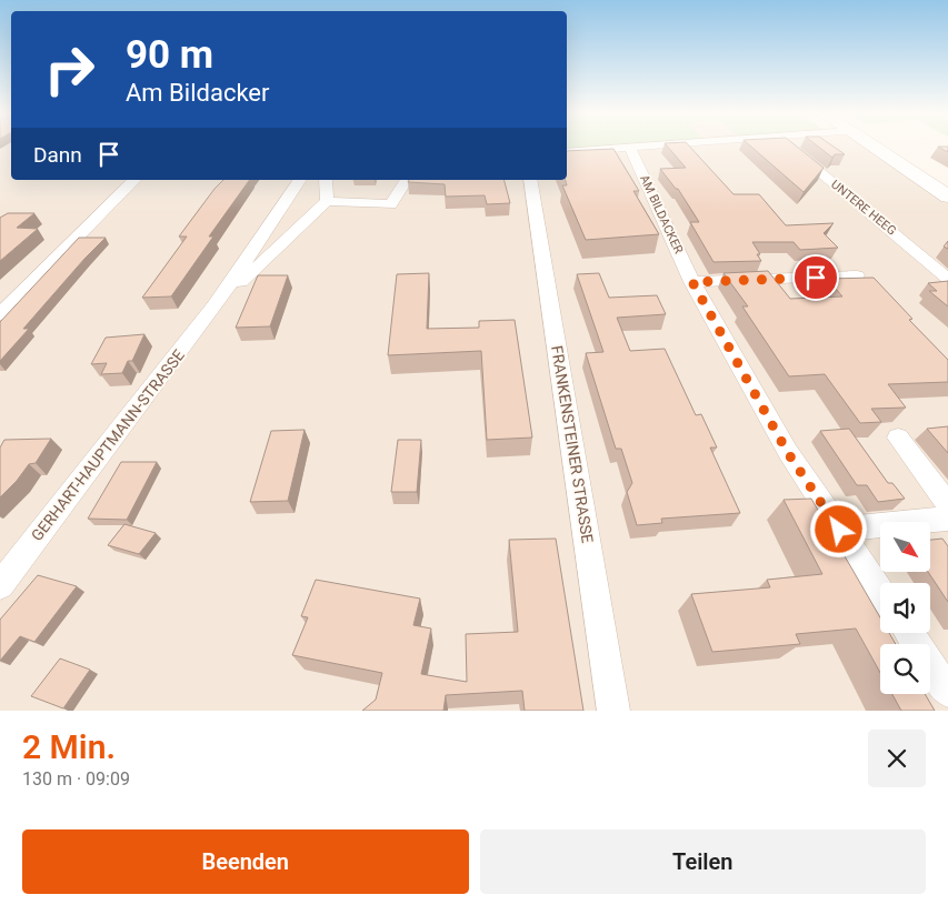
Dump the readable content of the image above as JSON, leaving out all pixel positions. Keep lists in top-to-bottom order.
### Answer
{
  "streets": {
    "street": [
      "UNTERE HEEG",
      "AM BILDACKER",
      "FRANKENSTEINER STRASSE",
      "GERHART-HAUPTMANN-STRASSE"
    ]
  },
  "north": "bottom right",
  "page": {
    "turn": ["90 m", "Am Bildacker"],
    "then": "Dann",
    "heading": ["2 Min.", "130 m · 09:09"],
    "buttons": ["Beenden", "Teilen"]
  }
}
